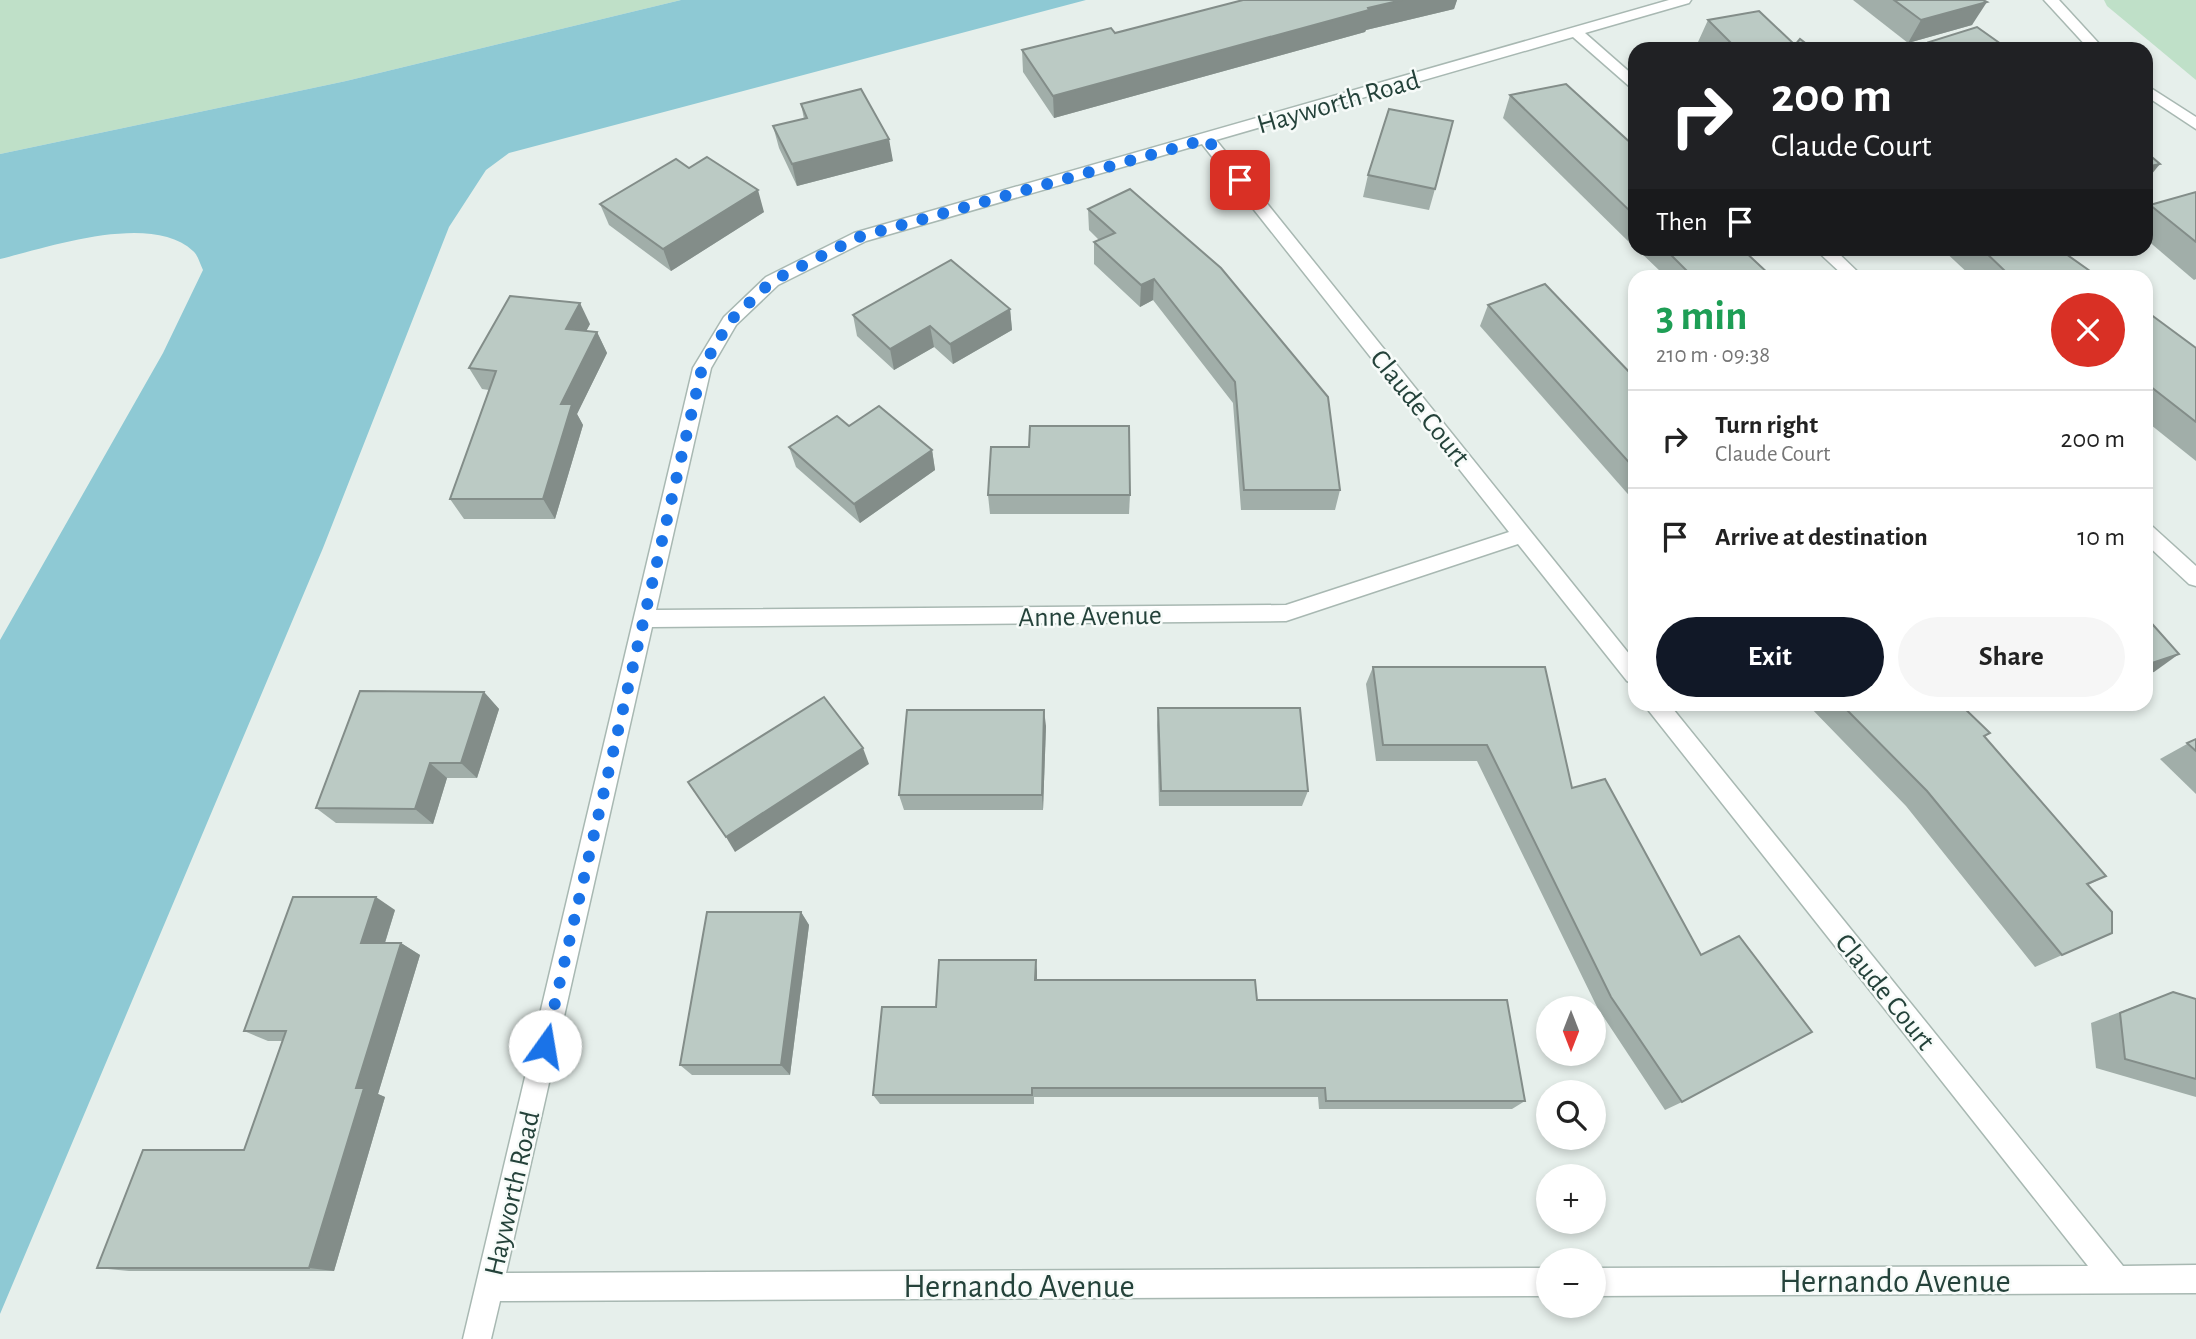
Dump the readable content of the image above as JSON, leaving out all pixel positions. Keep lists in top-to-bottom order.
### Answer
{
  "streets": {
    "street": [
      "Hayworth Road",
      "Claude Court",
      "Anne Avenue",
      "Hernando Avenue"
    ]
  },
  "crossings": [
    ["Hayworth Road", "Claude Court"],
    ["Hayworth Road", "Anne Avenue"],
    ["Hayworth Road", "Hernando Avenue"],
    ["Claude Court", "Anne Avenue"],
    ["Claude Court", "Hernando Avenue"]
  ],
  "north": "bottom",
  "page": {
    "turn": ["200 m", "Claude Court"],
    "then": "Then",
    "heading": ["3 min", "210 m · 09:38"],
    "list": [
      {
        "name": "Turn right",
        "note": "Claude Court",
        "value": "200 m"
      },
      {
        "name": "Arrive at destination",
        "value": "10 m"
      }
    ],
    "buttons": ["Exit", "Share"],
    "map_buttons": ["+", "−"]
  }
}
